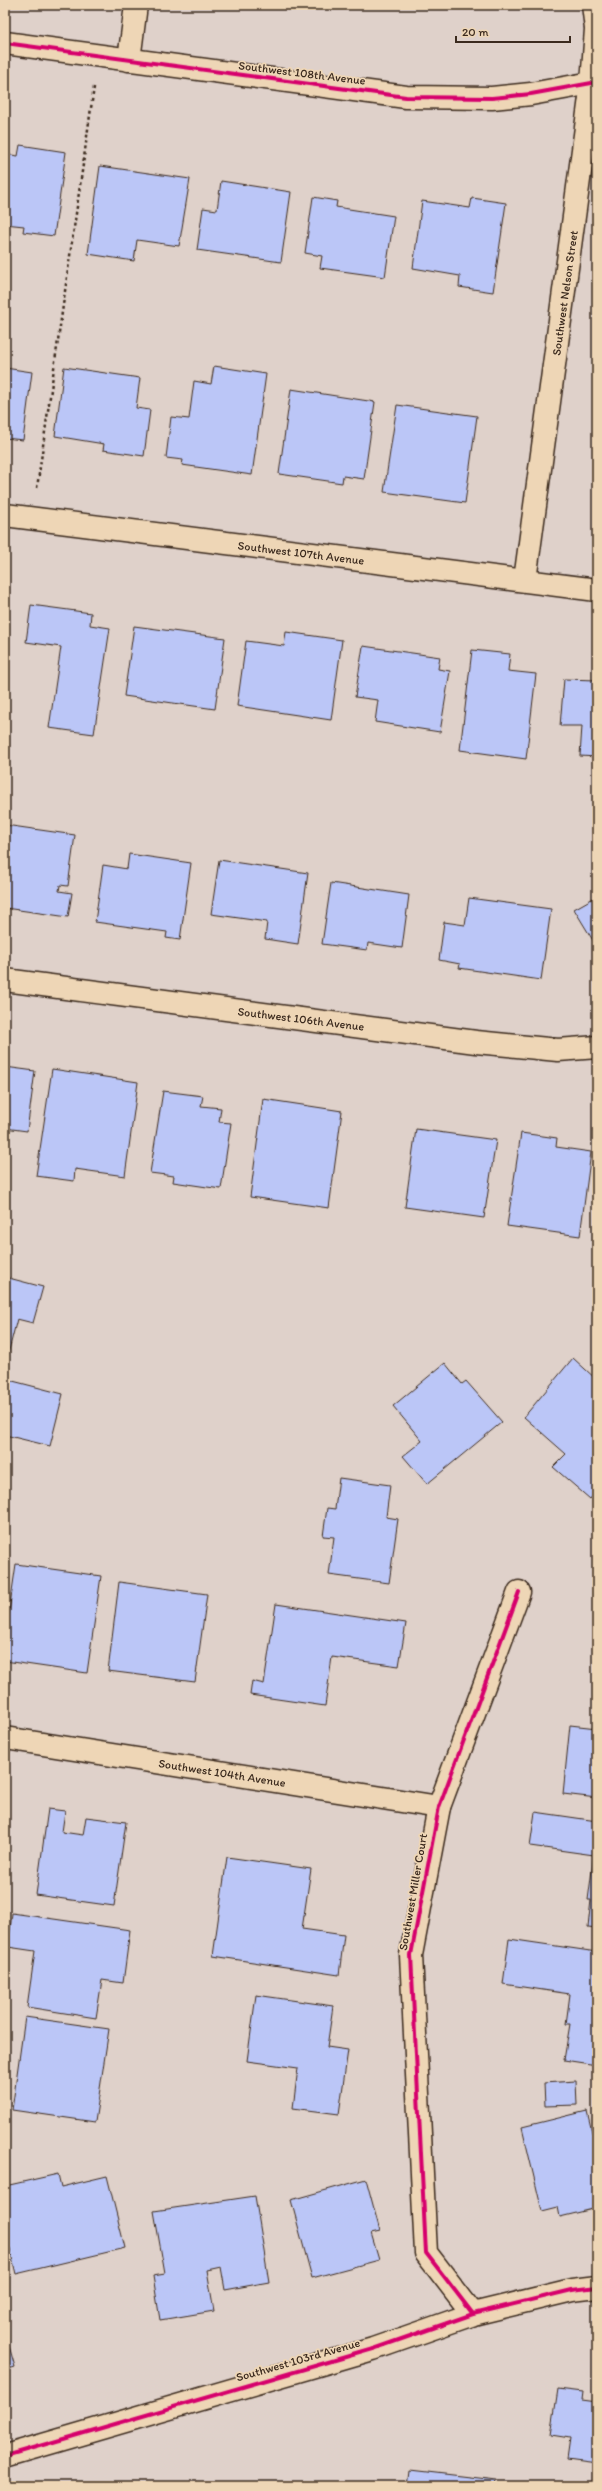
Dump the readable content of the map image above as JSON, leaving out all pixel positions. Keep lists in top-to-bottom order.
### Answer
{
  "streets": {
    "street": [
      "Southwest 108th Avenue",
      "Southwest Nelson Street",
      "Southwest 107th Avenue",
      "Southwest 106th Avenue",
      "Southwest 104th Avenue",
      "Southwest Miller Court",
      "Southwest 103rd Avenue"
    ]
  },
  "crossings": [
    ["Southwest 108th Avenue", "Southwest Nelson Street"],
    ["Southwest Nelson Street", "Southwest 107th Avenue"],
    ["Southwest 104th Avenue", "Southwest Miller Court"],
    ["Southwest Miller Court", "Southwest 103rd Avenue"]
  ],
  "scale_bar": "20 m"
}
